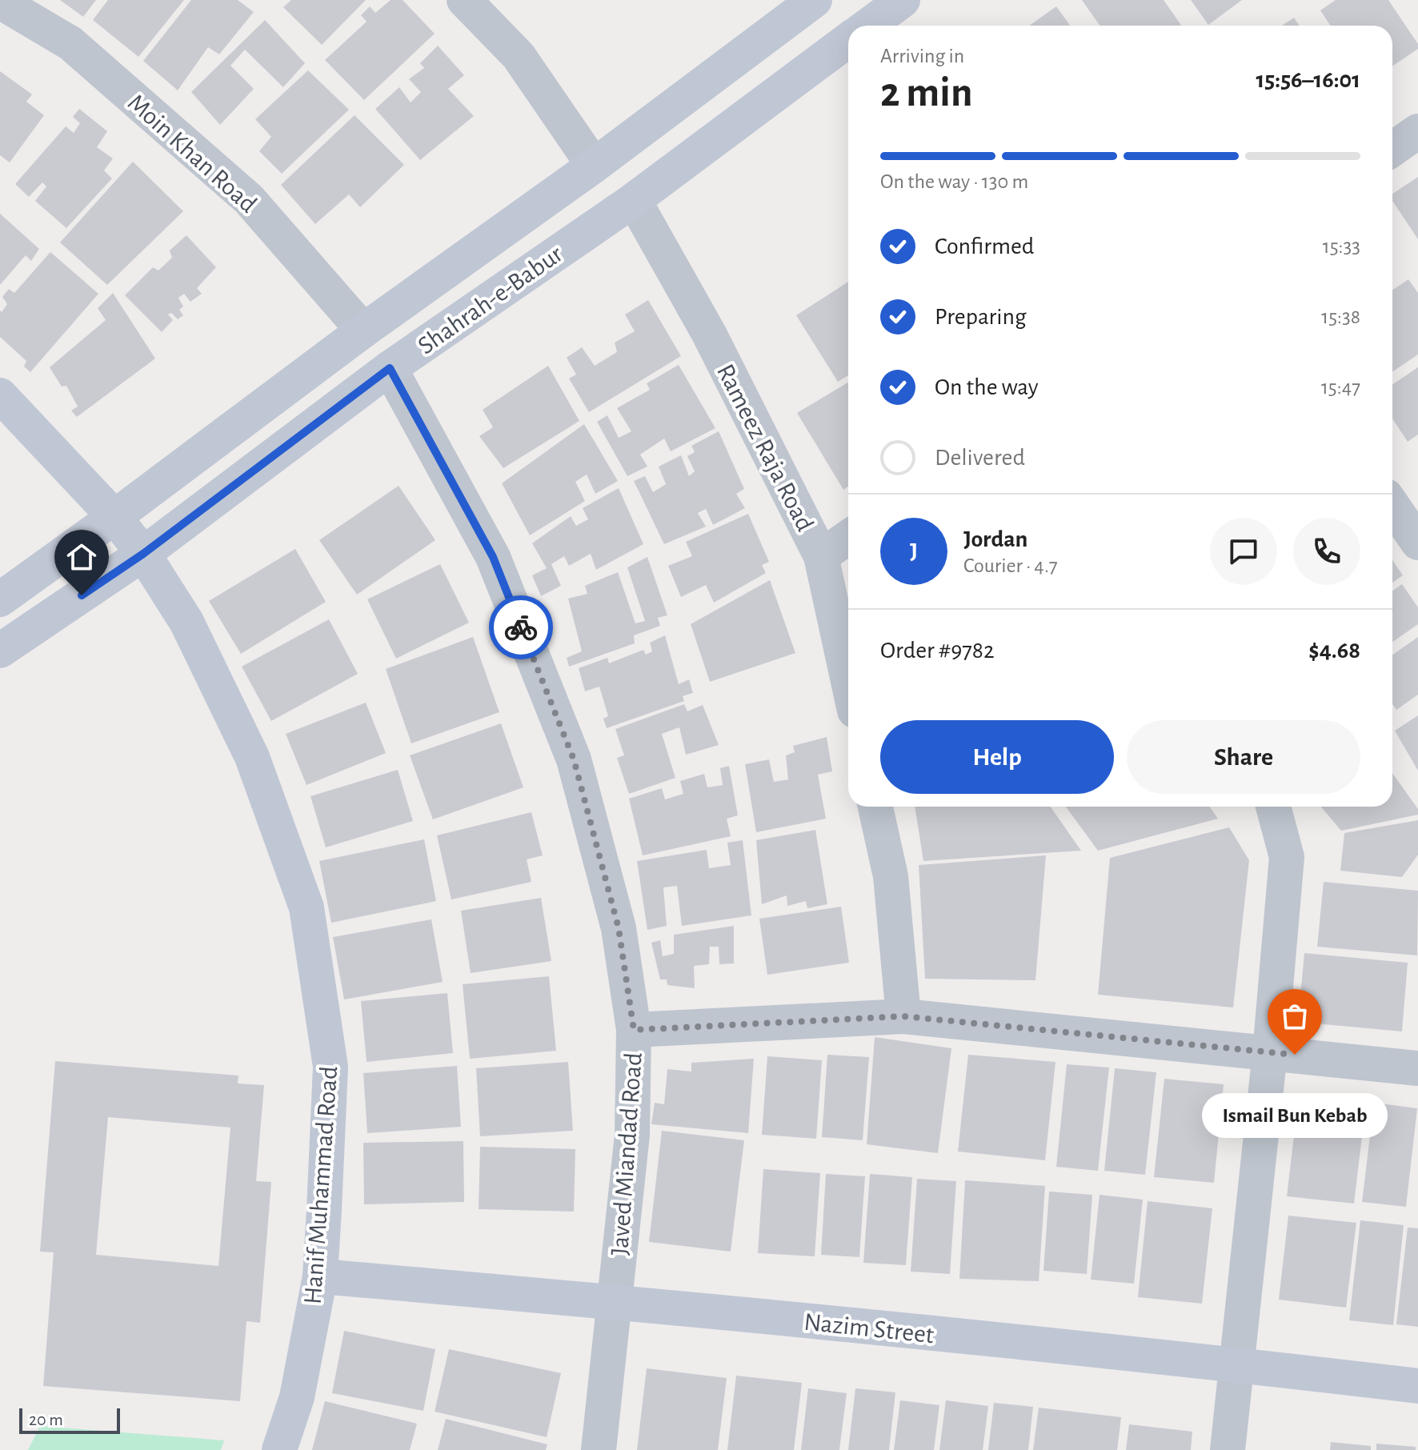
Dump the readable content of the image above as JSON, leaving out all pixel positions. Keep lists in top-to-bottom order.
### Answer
{
  "streets": {
    "street": [
      "Moin Khan Road",
      "Shahrah-e-Babur",
      "Rameez Raja Road",
      "Javed Miandad Road",
      "Hanif Muhammad Road",
      "Nazim Street"
    ]
  },
  "crossings": [
    ["Moin Khan Road", "Shahrah-e-Babur"],
    ["Shahrah-e-Babur", "Rameez Raja Road"],
    ["Shahrah-e-Babur", "Javed Miandad Road"],
    ["Shahrah-e-Babur", "Hanif Muhammad Road"],
    ["Javed Miandad Road", "Nazim Street"],
    ["Hanif Muhammad Road", "Nazim Street"]
  ],
  "places": ["Ismail Bun Kebab"],
  "scale_bar": "20 m",
  "page": {
    "heading": ["2 min", "Arriving in", "15:56–16:01"],
    "panel": [
      "Jordan",
      "Courier · 4.7",
      "Order #9782",
      "$4.68"
    ],
    "bar": "On the way · 130 m",
    "list": [
      ["Confirmed", "15:33"],
      ["Preparing", "15:38"],
      ["On the way", "15:47"],
      "Delivered"
    ],
    "round": "J",
    "buttons": ["Help", "Share"],
    "bubble": "Ismail Bun Kebab",
    "scale": "20 m"
  }
}
